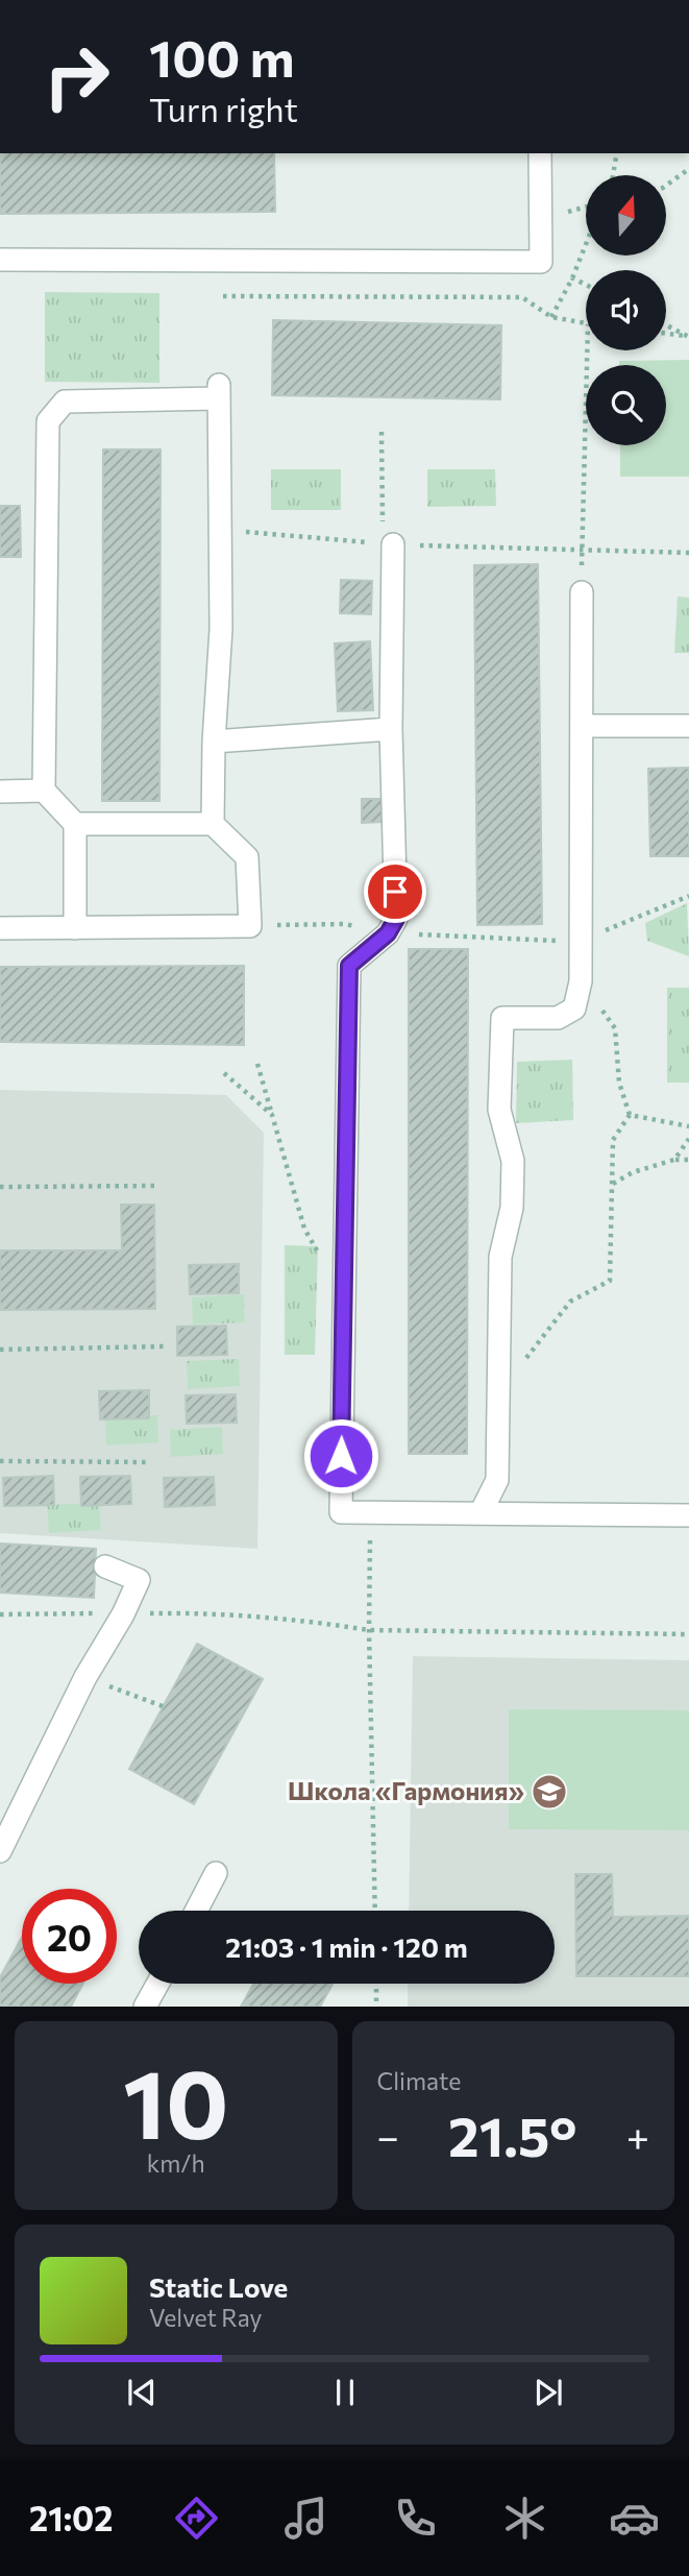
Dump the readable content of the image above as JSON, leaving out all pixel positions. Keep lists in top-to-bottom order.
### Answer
{
  "places": {
    "school or university": ["Школа «Гармония»"]
  },
  "north": "top",
  "page": {
    "turn": ["100 m", "Turn right"],
    "limit": "20",
    "trip": "21:03 · 1 min · 120 m",
    "tile": [
      ["10", "km/h"],
      "Climate"
    ],
    "heat": ["−", "21.5°", "+"],
    "song": ["Static Love", "Velvet Ray"],
    "tabs": "21:02"
  }
}
